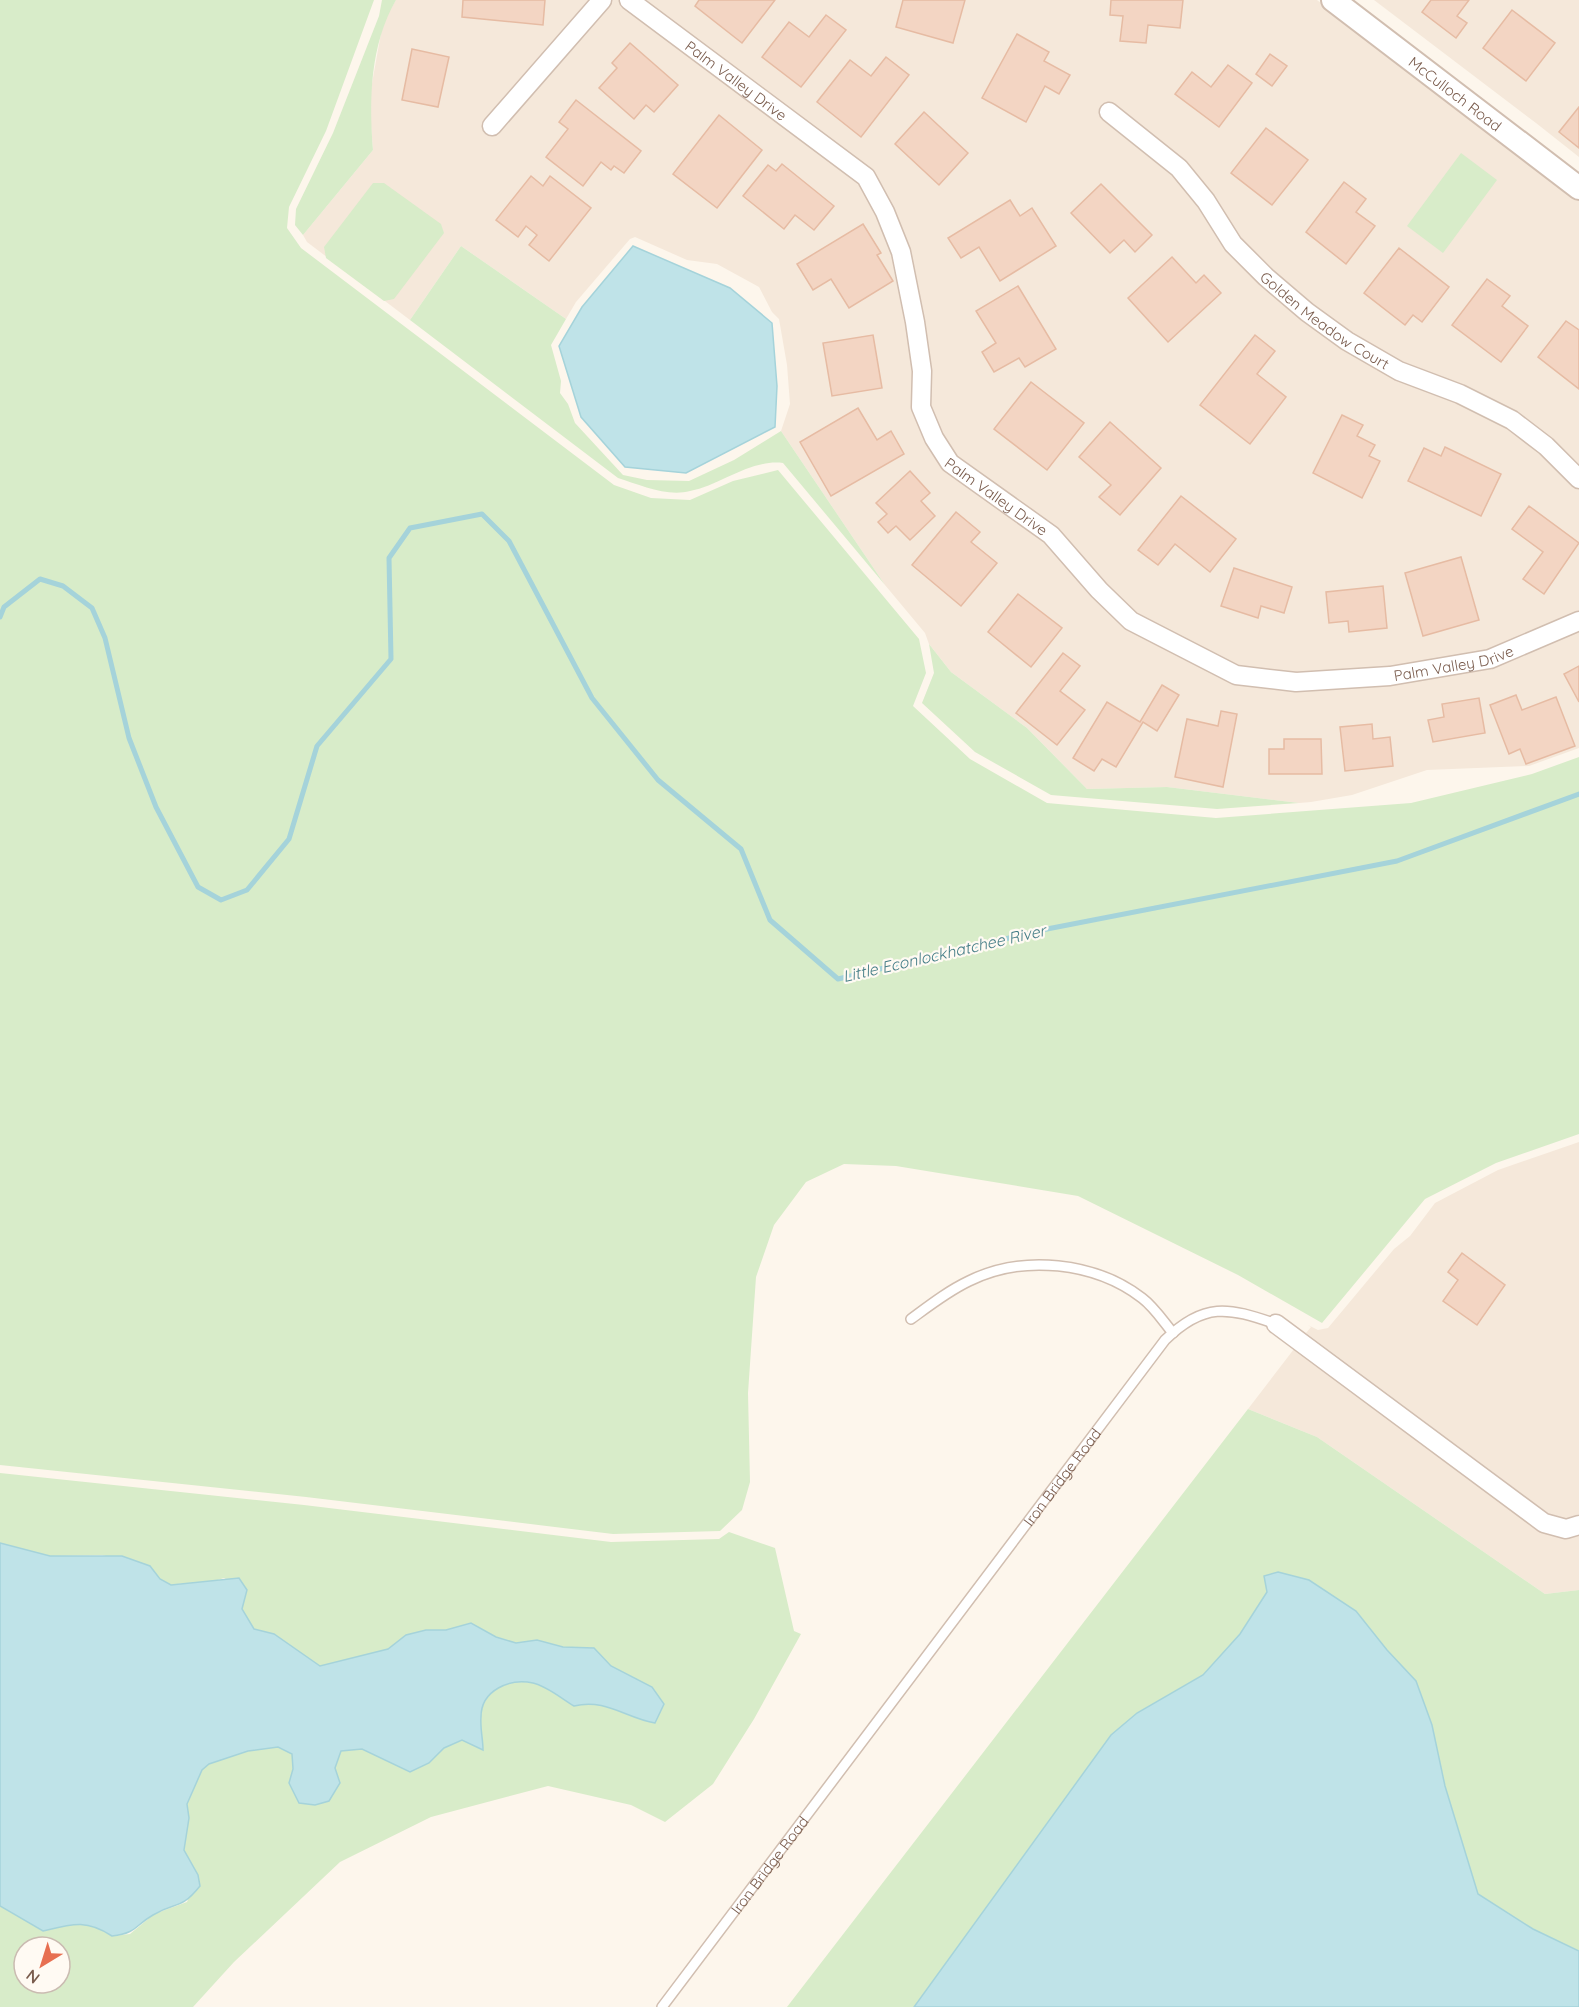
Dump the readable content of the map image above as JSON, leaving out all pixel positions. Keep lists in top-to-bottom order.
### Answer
{
  "streets": {
    "street": [
      "Palm Valley Drive",
      "McCulloch Road",
      "Golden Meadow Court",
      "Iron Bridge Road"
    ]
  },
  "water": ["Little Econlockhatchee River"],
  "north": "bottom left"
}
